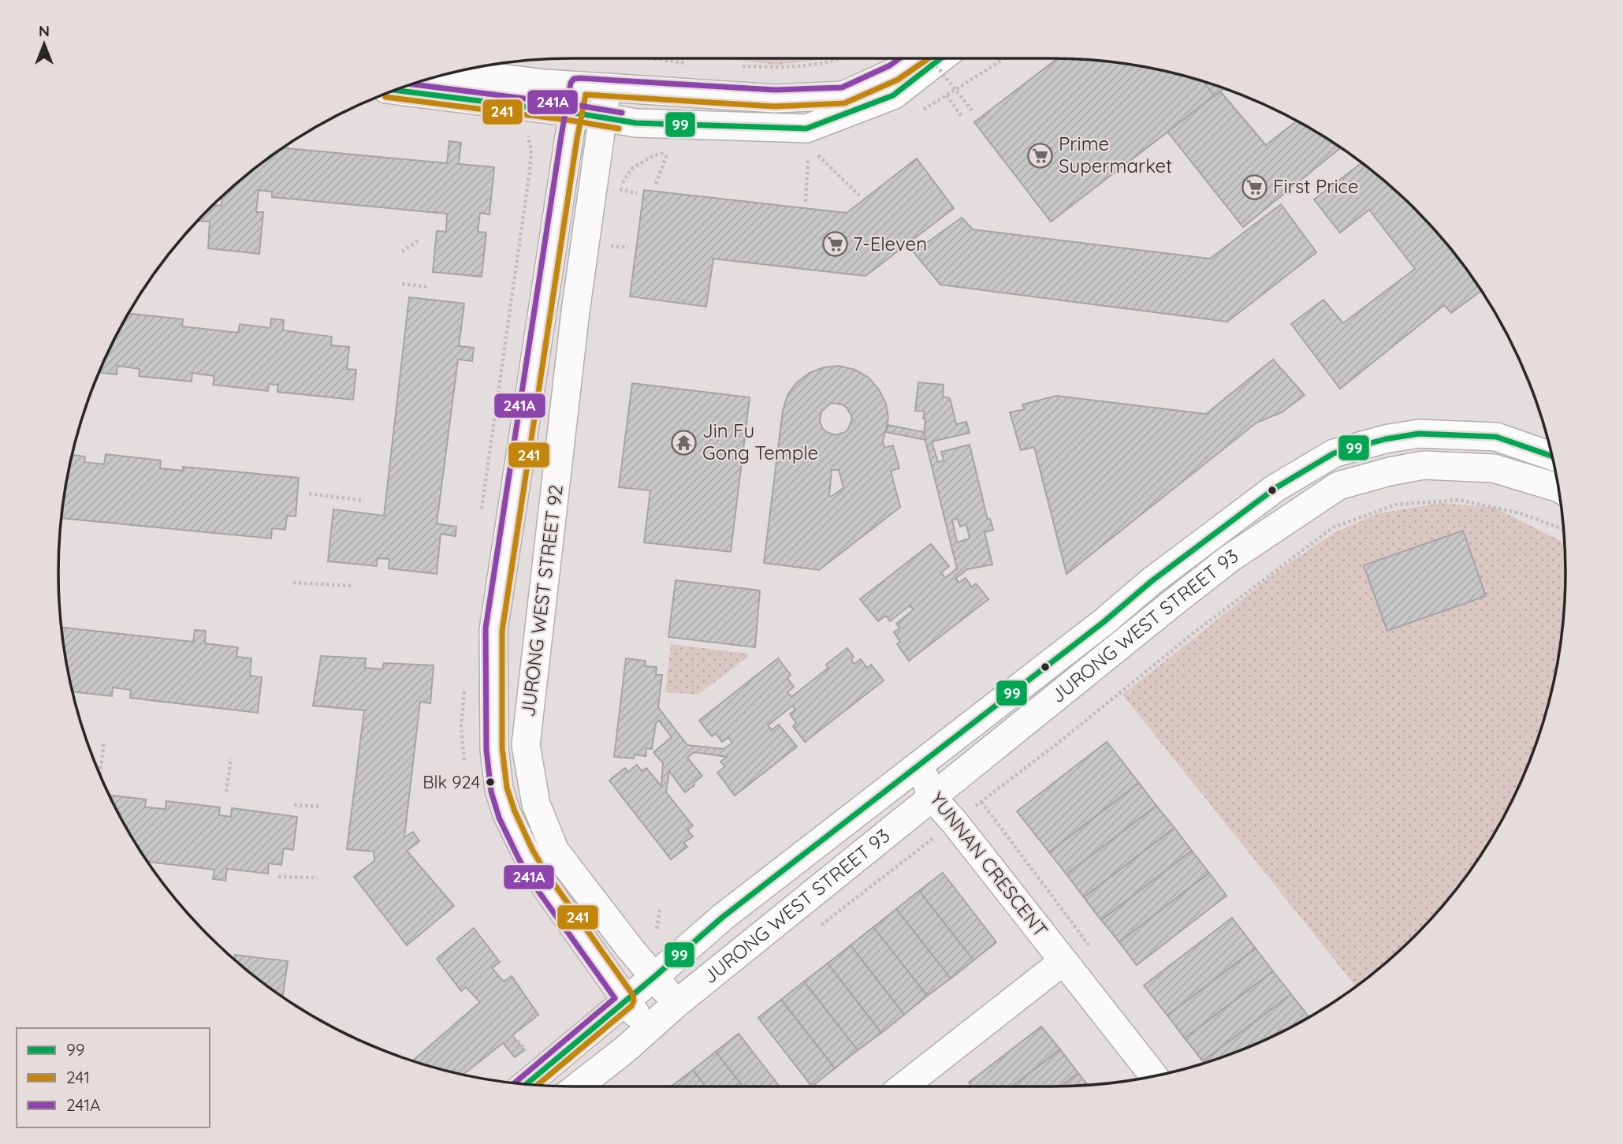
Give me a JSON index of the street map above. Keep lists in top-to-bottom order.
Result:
{
  "streets": {
    "street": ["JURONG WEST STREET 92", "JURONG WEST STREET 93", "YUNNAN CRESCENT"]
  },
  "crossings": [
    ["JURONG WEST STREET 92", "JURONG WEST STREET 93"],
    ["JURONG WEST STREET 93", "YUNNAN CRESCENT"]
  ],
  "places": {
    "supermarket": ["Prime Supermarket", "First Price", "7-Eleven"],
    "temple": ["Jin Fu Gong Temple"],
    "other": ["Blk 924"]
  },
  "lines": ["transit line 99", "transit line 241", "transit line 241A"],
  "legend": ["99", "241", "241A"],
  "north": "top"
}
